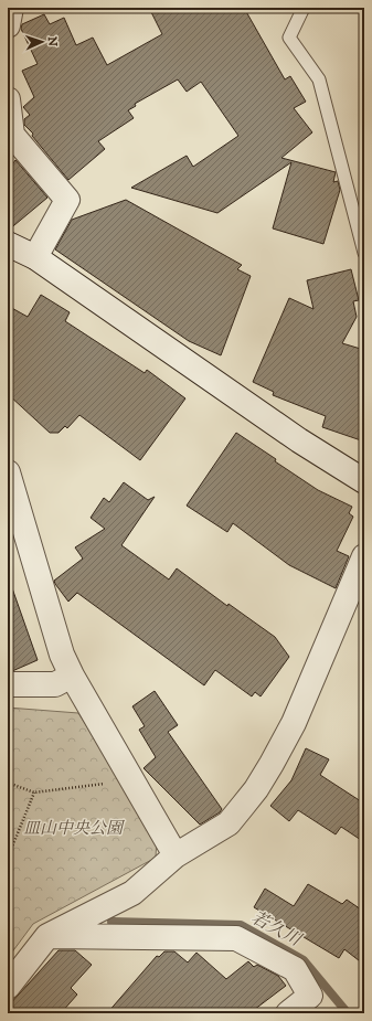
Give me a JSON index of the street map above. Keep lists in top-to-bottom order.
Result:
{
  "water": ["若久川"],
  "parks": ["皿山中央公園"],
  "north": "right"
}
